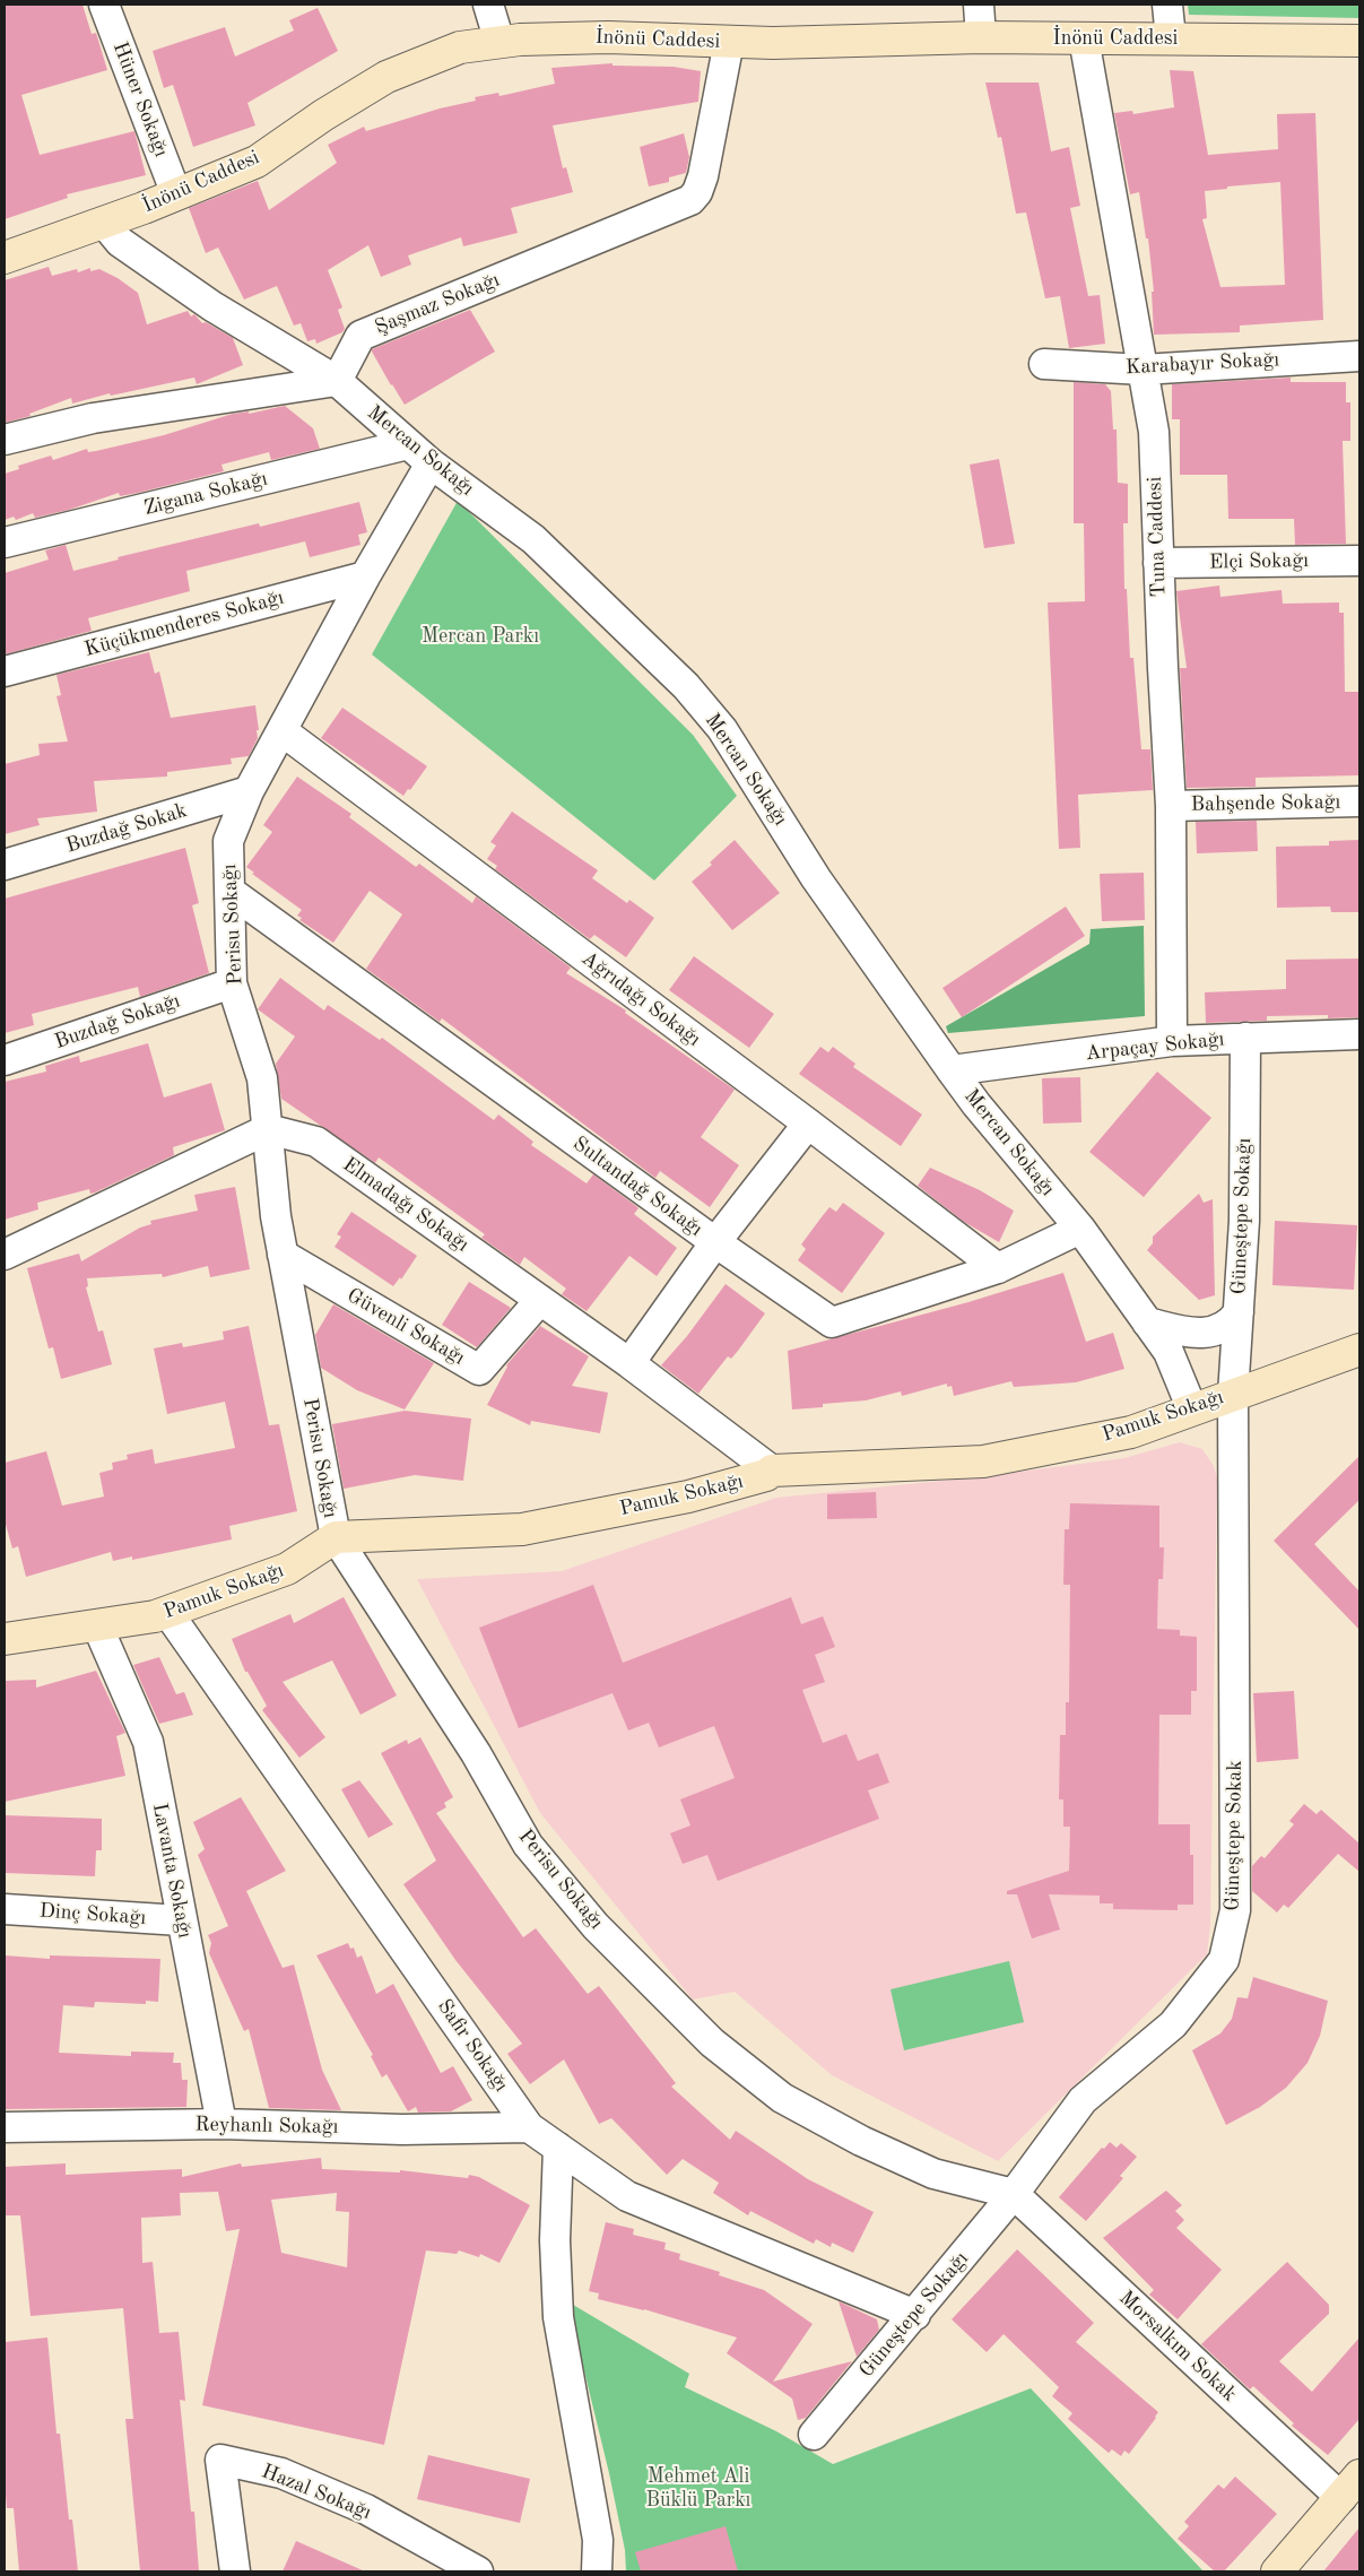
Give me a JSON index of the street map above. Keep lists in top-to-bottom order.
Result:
{
  "streets": {
    "street": [
      "İnönü Caddesi",
      "Hüner Sokağı",
      "Şaşmaz Sokağı",
      "Karabayır Sokağı",
      "Mercan Sokağı",
      "Zigana Sokağı",
      "Tuna Caddesi",
      "Elçi Sokağı",
      "Küçükmenderes Sokağı",
      "Bahşende Sokağı",
      "Buzdağ Sokak",
      "Perisu Sokağı",
      "Ağrıdağı Sokağı",
      "Buzdağ Sokağı",
      "Arpaçay Sokağı",
      "Sultandağ Sokağı",
      "Elmadağı Sokağı",
      "Güneştepe Sokağı",
      "Güvenli Sokağı",
      "Pamuk Sokağı",
      "Güneştepe Sokak",
      "Lavanta Sokağı",
      "Dinç Sokağı",
      "Safir Sokağı",
      "Reyhanlı Sokağı",
      "Morsalkım Sokak",
      "Hazal Sokağı"
    ]
  },
  "crossings": [
    ["İnönü Caddesi", "Hüner Sokağı"],
    ["İnönü Caddesi", "Şaşmaz Sokağı"],
    ["İnönü Caddesi", "Mercan Sokağı"],
    ["İnönü Caddesi", "Tuna Caddesi"],
    ["Şaşmaz Sokağı", "Mercan Sokağı"],
    ["Karabayır Sokağı", "Tuna Caddesi"],
    ["Mercan Sokağı", "Zigana Sokağı"],
    ["Mercan Sokağı", "Perisu Sokağı"],
    ["Mercan Sokağı", "Arpaçay Sokağı"],
    ["Mercan Sokağı", "Sultandağ Sokağı"],
    ["Mercan Sokağı", "Pamuk Sokağı"],
    ["Tuna Caddesi", "Elçi Sokağı"],
    ["Tuna Caddesi", "Bahşende Sokağı"],
    ["Tuna Caddesi", "Arpaçay Sokağı"],
    ["Küçükmenderes Sokağı", "Perisu Sokağı"],
    ["Buzdağ Sokak", "Perisu Sokağı"],
    ["Perisu Sokağı", "Ağrıdağı Sokağı"],
    ["Perisu Sokağı", "Buzdağ Sokağı"],
    ["Perisu Sokağı", "Sultandağ Sokağı"],
    ["Perisu Sokağı", "Elmadağı Sokağı"],
    ["Perisu Sokağı", "Güneştepe Sokağı"],
    ["Perisu Sokağı", "Güvenli Sokağı"],
    ["Perisu Sokağı", "Pamuk Sokağı"],
    ["Perisu Sokağı", "Güneştepe Sokak"],
    ["Perisu Sokağı", "Morsalkım Sokak"],
    ["Ağrıdağı Sokağı", "Sultandağ Sokağı"],
    ["Arpaçay Sokağı", "Güneştepe Sokağı"],
    ["Elmadağı Sokağı", "Güvenli Sokağı"],
    ["Elmadağı Sokağı", "Pamuk Sokağı"],
    ["Güneştepe Sokağı", "Pamuk Sokağı"],
    ["Güneştepe Sokağı", "Güneştepe Sokak"],
    ["Güneştepe Sokağı", "Safir Sokağı"],
    ["Güneştepe Sokağı", "Morsalkım Sokak"],
    ["Pamuk Sokağı", "Güneştepe Sokak"],
    ["Pamuk Sokağı", "Lavanta Sokağı"],
    ["Pamuk Sokağı", "Safir Sokağı"],
    ["Güneştepe Sokak", "Morsalkım Sokak"],
    ["Lavanta Sokağı", "Dinç Sokağı"],
    ["Lavanta Sokağı", "Reyhanlı Sokağı"],
    ["Safir Sokağı", "Reyhanlı Sokağı"]
  ],
  "parks": ["Mercan Parkı", "Mehmet Ali Büklü Parkı"]
}
